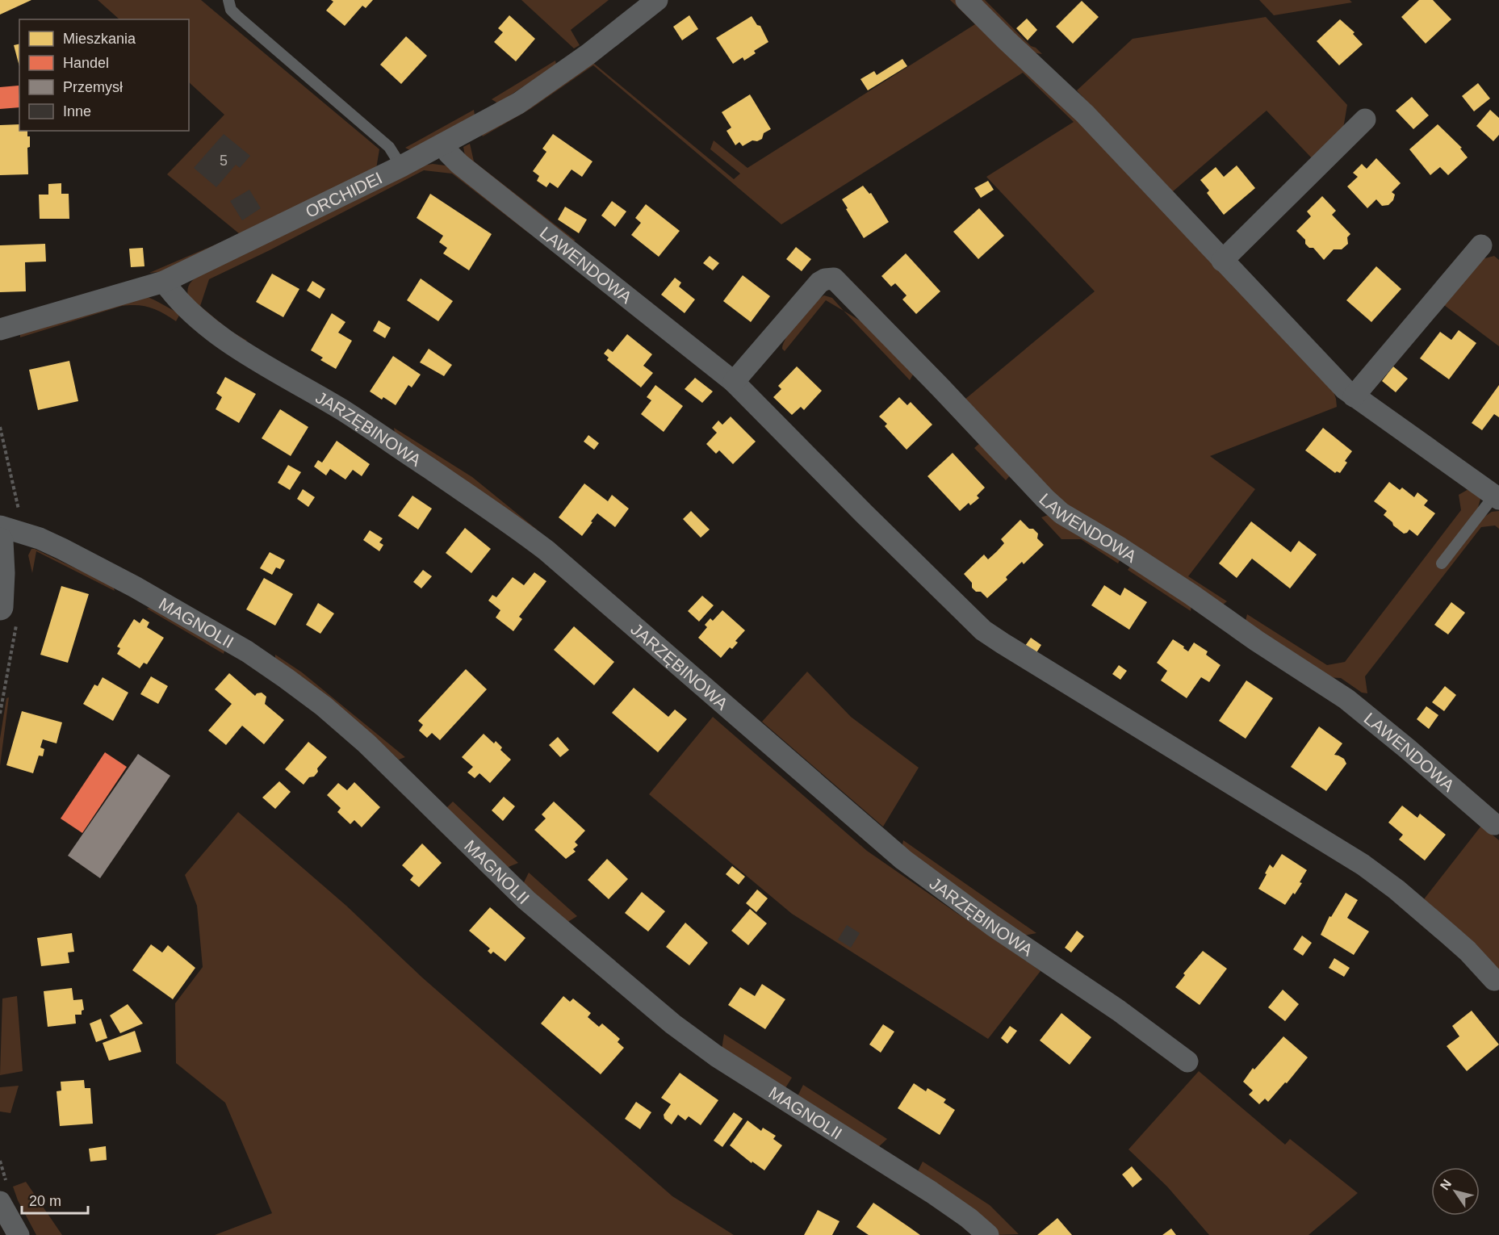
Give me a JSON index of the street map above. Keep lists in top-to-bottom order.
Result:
{
  "streets": {
    "street": [
      "ORCHIDEI",
      "LAWENDOWA",
      "JARZĘBINOWA",
      "MAGNOLII"
    ]
  },
  "crossings": [
    ["ORCHIDEI", "LAWENDOWA"],
    ["ORCHIDEI", "JARZĘBINOWA"]
  ],
  "house_numbers": ["5"],
  "legend": [
    "Mieszkania",
    "Handel",
    "Przemysł",
    "Inne"
  ],
  "scale_bar": "20 m",
  "north": "top left"
}
